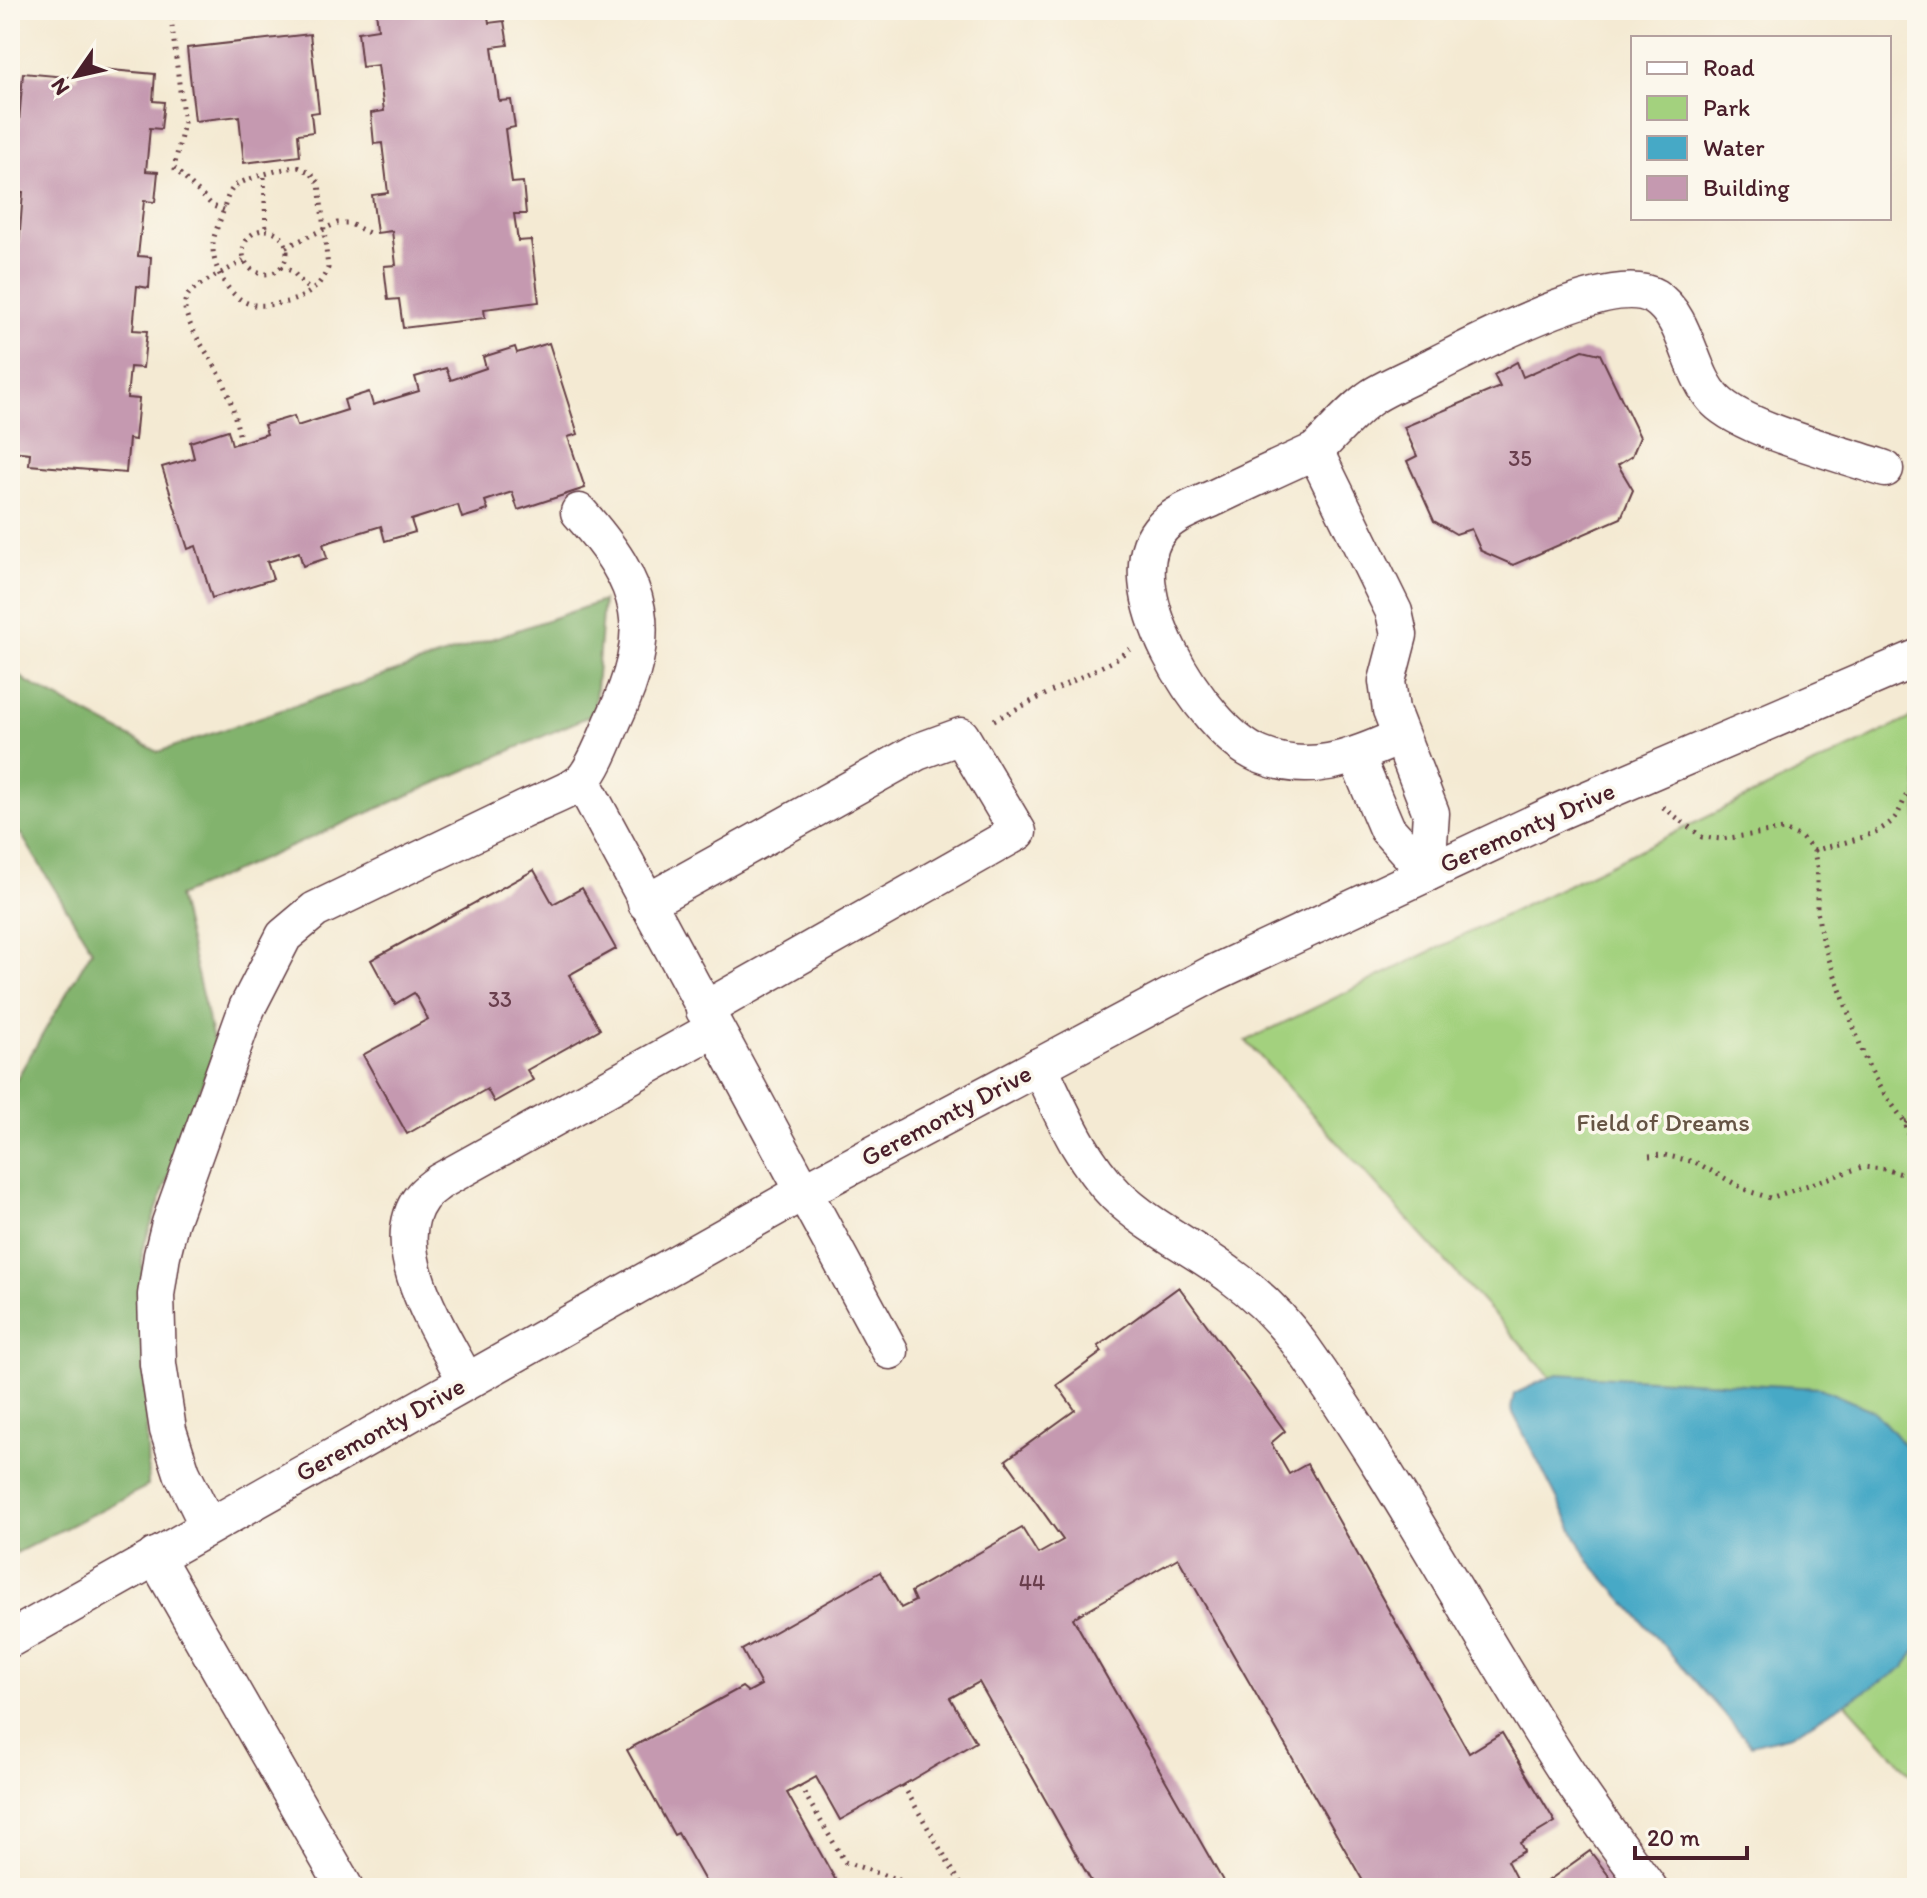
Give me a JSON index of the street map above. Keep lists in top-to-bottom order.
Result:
{
  "streets": {
    "street": ["Geremonty Drive"]
  },
  "parks": ["Field of Dreams"],
  "house_numbers": ["35", "33", "44"],
  "legend": [
    "Road",
    "Park",
    "Water",
    "Building"
  ],
  "scale_bar": "20 m",
  "north": "bottom left"
}
